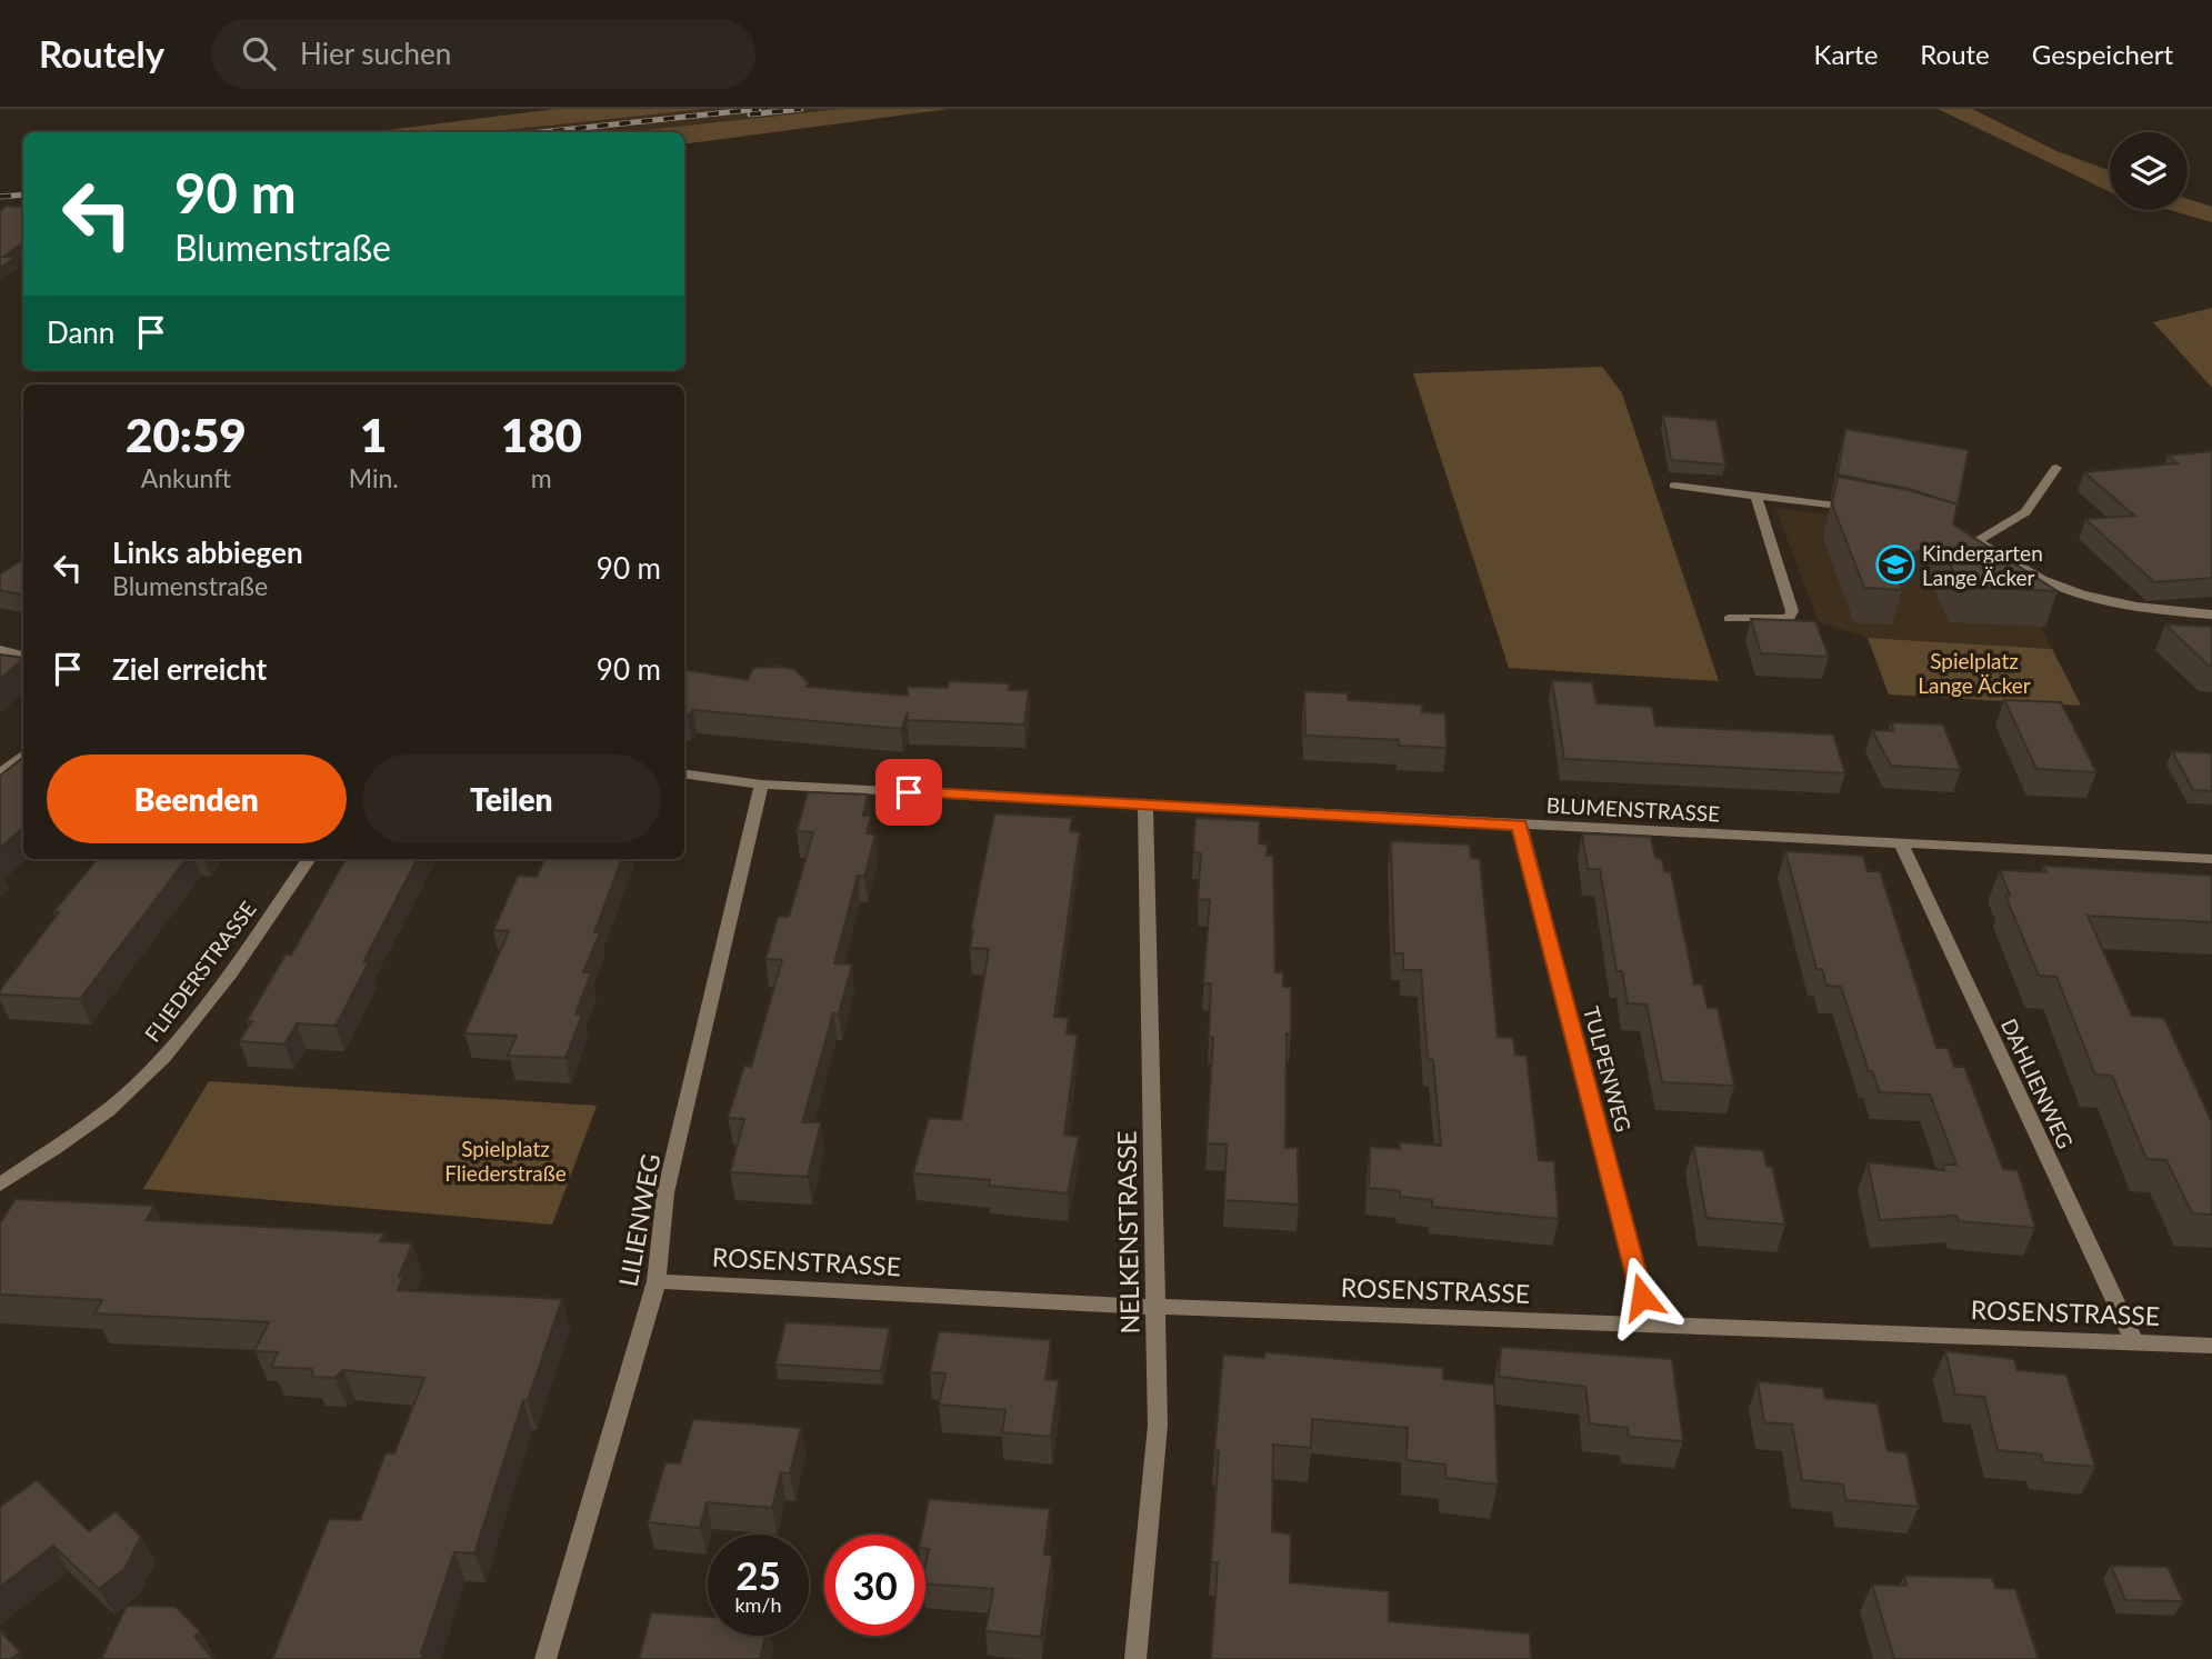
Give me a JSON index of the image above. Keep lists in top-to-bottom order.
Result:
{
  "streets": {
    "street": [
      "BLUMENSTRASSE",
      "FLIEDERSTRASSE",
      "TULPENWEG",
      "DAHLIENWEG",
      "LILIENWEG",
      "NELKENSTRASSE",
      "ROSENSTRASSE"
    ]
  },
  "crossings": [
    ["BLUMENSTRASSE", "TULPENWEG"],
    ["BLUMENSTRASSE", "DAHLIENWEG"],
    ["BLUMENSTRASSE", "LILIENWEG"],
    ["BLUMENSTRASSE", "NELKENSTRASSE"],
    ["TULPENWEG", "ROSENSTRASSE"],
    ["DAHLIENWEG", "ROSENSTRASSE"],
    ["LILIENWEG", "ROSENSTRASSE"],
    ["NELKENSTRASSE", "ROSENSTRASSE"]
  ],
  "parks": ["Spielplatz Lange Äcker", "Spielplatz Fliederstraße"],
  "places": {
    "school or university": ["Kindergarten Lange Äcker"]
  },
  "page": {
    "header": "Routely",
    "search": "Hier suchen",
    "nav": ["Karte", "Route", "Gespeichert"],
    "turn": ["90 m", "Blumenstraße"],
    "then": "Dann",
    "eta": [
      "20:59",
      "Ankunft",
      "1",
      "Min.",
      "180",
      "m"
    ],
    "list": [
      {
        "name": "Links abbiegen",
        "note": "Blumenstraße",
        "value": "90 m"
      },
      {
        "name": "Ziel erreicht",
        "value": "90 m"
      }
    ],
    "buttons": ["Beenden", "Teilen"],
    "speed": "25 km/h",
    "limit": "30"
  }
}
